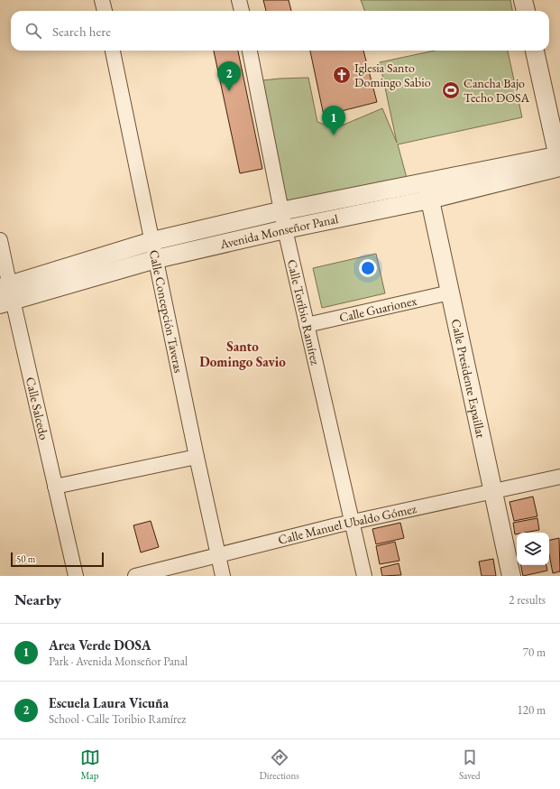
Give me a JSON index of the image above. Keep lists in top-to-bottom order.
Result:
{
  "streets": {
    "street": [
      "Avenida Monseñor Panal",
      "Calle Guarionex",
      "Calle Concepción Taveras",
      "Calle Toribio Ramírez",
      "Calle Presidente Espaillat",
      "Calle Salcedo",
      "Calle Manuel Ubaldo Gómez"
    ]
  },
  "crossings": [
    ["Avenida Monseñor Panal", "Calle Concepción Taveras"],
    ["Avenida Monseñor Panal", "Calle Toribio Ramírez"],
    ["Avenida Monseñor Panal", "Calle Presidente Espaillat"],
    ["Avenida Monseñor Panal", "Calle Salcedo"],
    ["Calle Guarionex", "Calle Toribio Ramírez"],
    ["Calle Guarionex", "Calle Presidente Espaillat"],
    ["Calle Concepción Taveras", "Calle Manuel Ubaldo Gómez"],
    ["Calle Toribio Ramírez", "Calle Manuel Ubaldo Gómez"],
    ["Calle Presidente Espaillat", "Calle Manuel Ubaldo Gómez"]
  ],
  "districts": ["Santo Domingo Savio"],
  "places": {
    "church": ["Iglesia Santo Domingo Sabio"],
    "sports": ["Cancha Bajo Techo DOSA"]
  },
  "scale_bar": "50 m",
  "page": {
    "search": "Search here",
    "pins": ["2", "1"],
    "scale": "50 m",
    "heading": ["Nearby", "2 results"],
    "list": [
      {
        "mark": "1",
        "name": "Area Verde DOSA",
        "note": "Park · Avenida Monseñor Panal",
        "value": "70 m"
      },
      {
        "mark": "2",
        "name": "Escuela Laura Vicuña",
        "note": "School · Calle Toribio Ramírez",
        "value": "120 m"
      }
    ],
    "nav": ["Map", "Directions", "Saved"]
  }
}
